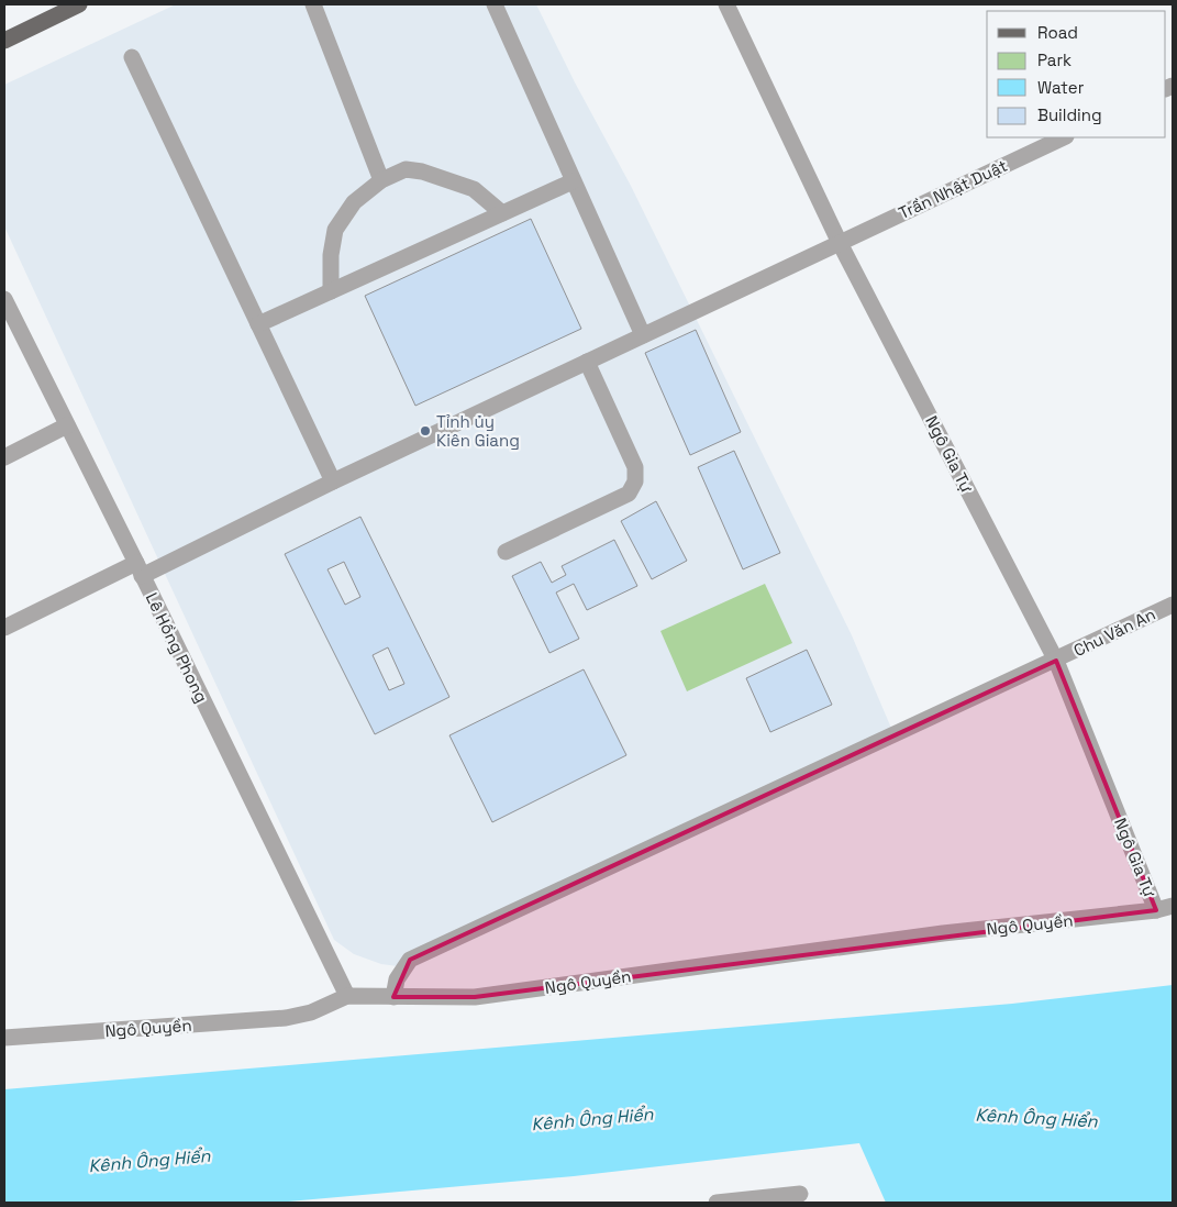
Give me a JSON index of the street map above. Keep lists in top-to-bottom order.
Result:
{
  "streets": {
    "street": [
      "Trần Nhật Duật",
      "Ngô Gia Tự",
      "Chu Văn An",
      "Lê Hồng Phong",
      "Ngô Quyền"
    ]
  },
  "crossings": [
    ["Trần Nhật Duật", "Ngô Gia Tự"],
    ["Trần Nhật Duật", "Lê Hồng Phong"],
    ["Ngô Gia Tự", "Chu Văn An"],
    ["Ngô Gia Tự", "Ngô Quyền"],
    ["Chu Văn An", "Ngô Quyền"],
    ["Lê Hồng Phong", "Ngô Quyền"]
  ],
  "water": ["Kênh Ông Hiển"],
  "places": ["Tỉnh ủy Kiên Giang"],
  "legend": [
    "Road",
    "Park",
    "Water",
    "Building"
  ]
}
